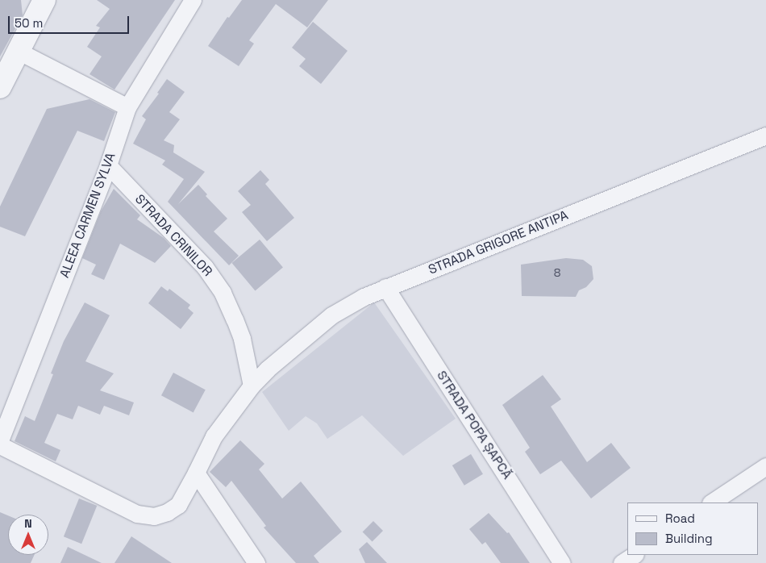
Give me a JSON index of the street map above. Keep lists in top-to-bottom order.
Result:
{
  "streets": {
    "street": [
      "ALEEA CARMEN SYLVA",
      "STRADA CRINILOR",
      "STRADA GRIGORE ANTIPA",
      "STRADA POPA ȘAPCĂ"
    ]
  },
  "crossings": [
    ["ALEEA CARMEN SYLVA", "STRADA CRINILOR"],
    ["STRADA CRINILOR", "STRADA GRIGORE ANTIPA"],
    ["STRADA GRIGORE ANTIPA", "STRADA POPA ȘAPCĂ"]
  ],
  "house_numbers": ["8"],
  "legend": ["Road", "Building"],
  "scale_bar": "50 m",
  "north": "top"
}
